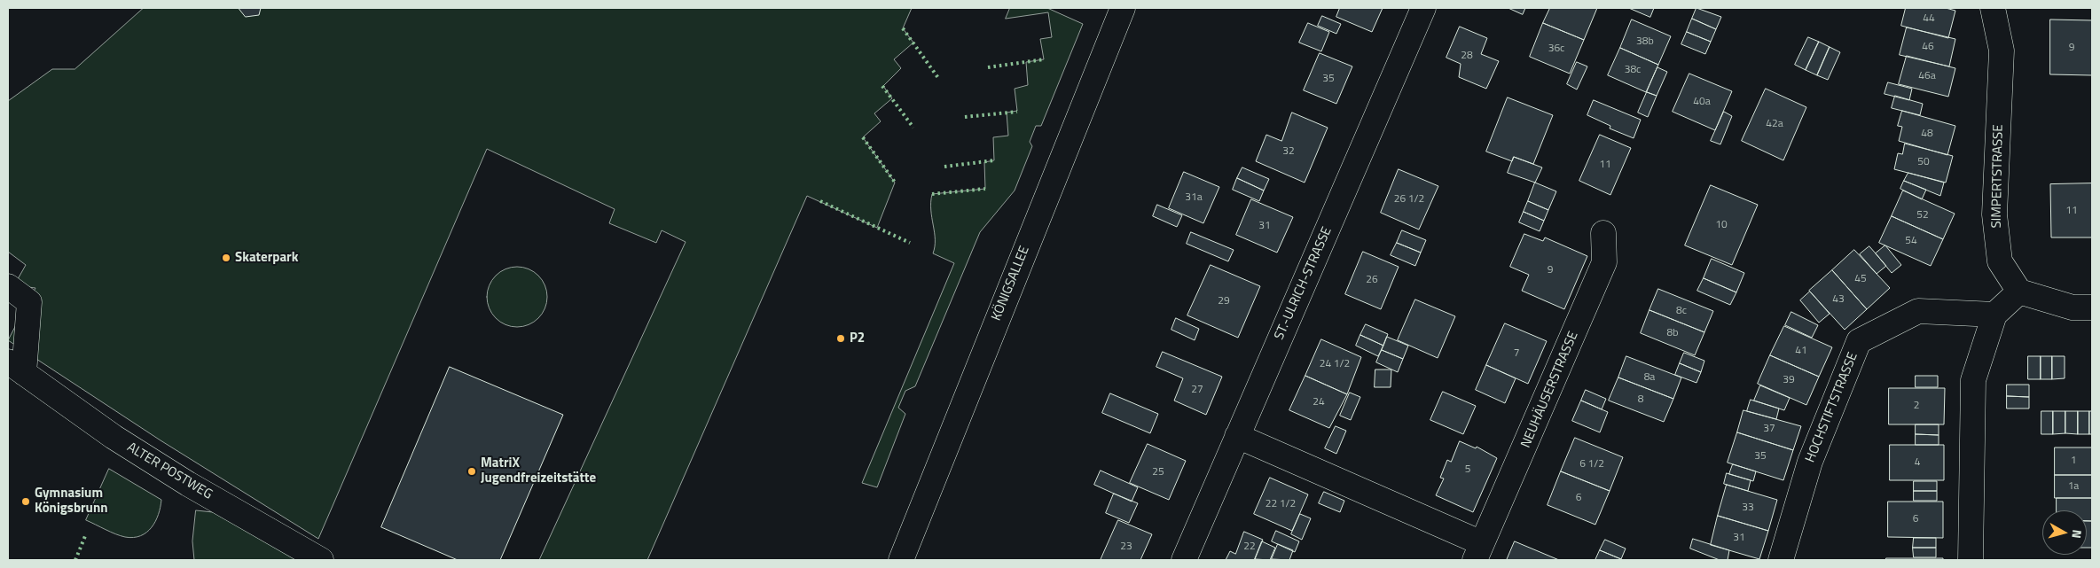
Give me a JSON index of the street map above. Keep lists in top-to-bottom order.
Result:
{
  "streets": {
    "street": [
      "SIMPERTSTRASSE",
      "KÖNIGSALLEE",
      "ST.-ULRICH-STRASSE",
      "NEUHÄUSERSTRASSE",
      "HOCHSTIFTSTRASSE",
      "ALTER POSTWEG"
    ]
  },
  "crossings": [
    ["ST.-ULRICH-STRASSE", "NEUHÄUSERSTRASSE"]
  ],
  "places": [
    "Skaterpark",
    "P2",
    "MatriX Jugendfreizeitstätte",
    "Gymnasium Königsbrunn"
  ],
  "house_numbers": [
    "44",
    "38b",
    "46",
    "9",
    "36c",
    "28",
    "38c",
    "46a",
    "35",
    "40a",
    "42a",
    "48",
    "32",
    "50",
    "11",
    "31a",
    "26 1/2",
    "11",
    "52",
    "10",
    "31",
    "54",
    "9",
    "45",
    "26",
    "43",
    "29",
    "8c",
    "8b",
    "41",
    "7",
    "24 1/2",
    "8a",
    "39",
    "27",
    "8",
    "24",
    "2",
    "37",
    "35",
    "1",
    "4",
    "6 1/2",
    "5",
    "25",
    "1a",
    "6",
    "22 1/2",
    "33",
    "6",
    "31",
    "23",
    "22"
  ],
  "north": "right"
}
